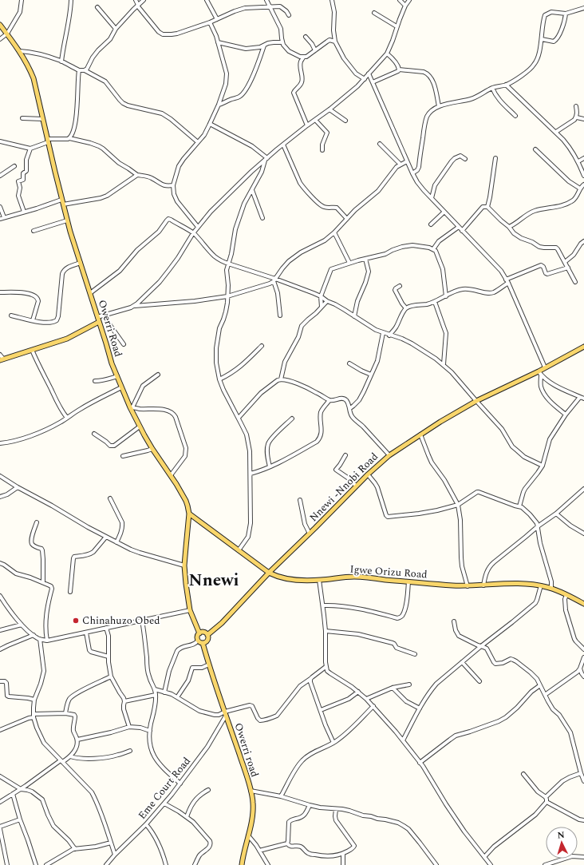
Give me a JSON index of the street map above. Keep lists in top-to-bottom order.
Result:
{
  "streets": {
    "main road": [
      "Owerri Road",
      "Nnewi -Nnobi Road",
      "Igwe Orizu Road",
      "Owerri road"
    ],
    "street": ["Eme Court Road"]
  },
  "crossings": [
    ["Owerri Road", "Nnewi -Nnobi Road"],
    ["Owerri Road", "Igwe Orizu Road"],
    ["Owerri Road", "Owerri road"],
    ["Nnewi -Nnobi Road", "Igwe Orizu Road"],
    ["Nnewi -Nnobi Road", "Owerri road"],
    ["Owerri road", "Eme Court Road"]
  ],
  "districts": ["Nnewi"],
  "places": ["Chinahuzo Obed"],
  "north": "top"
}
